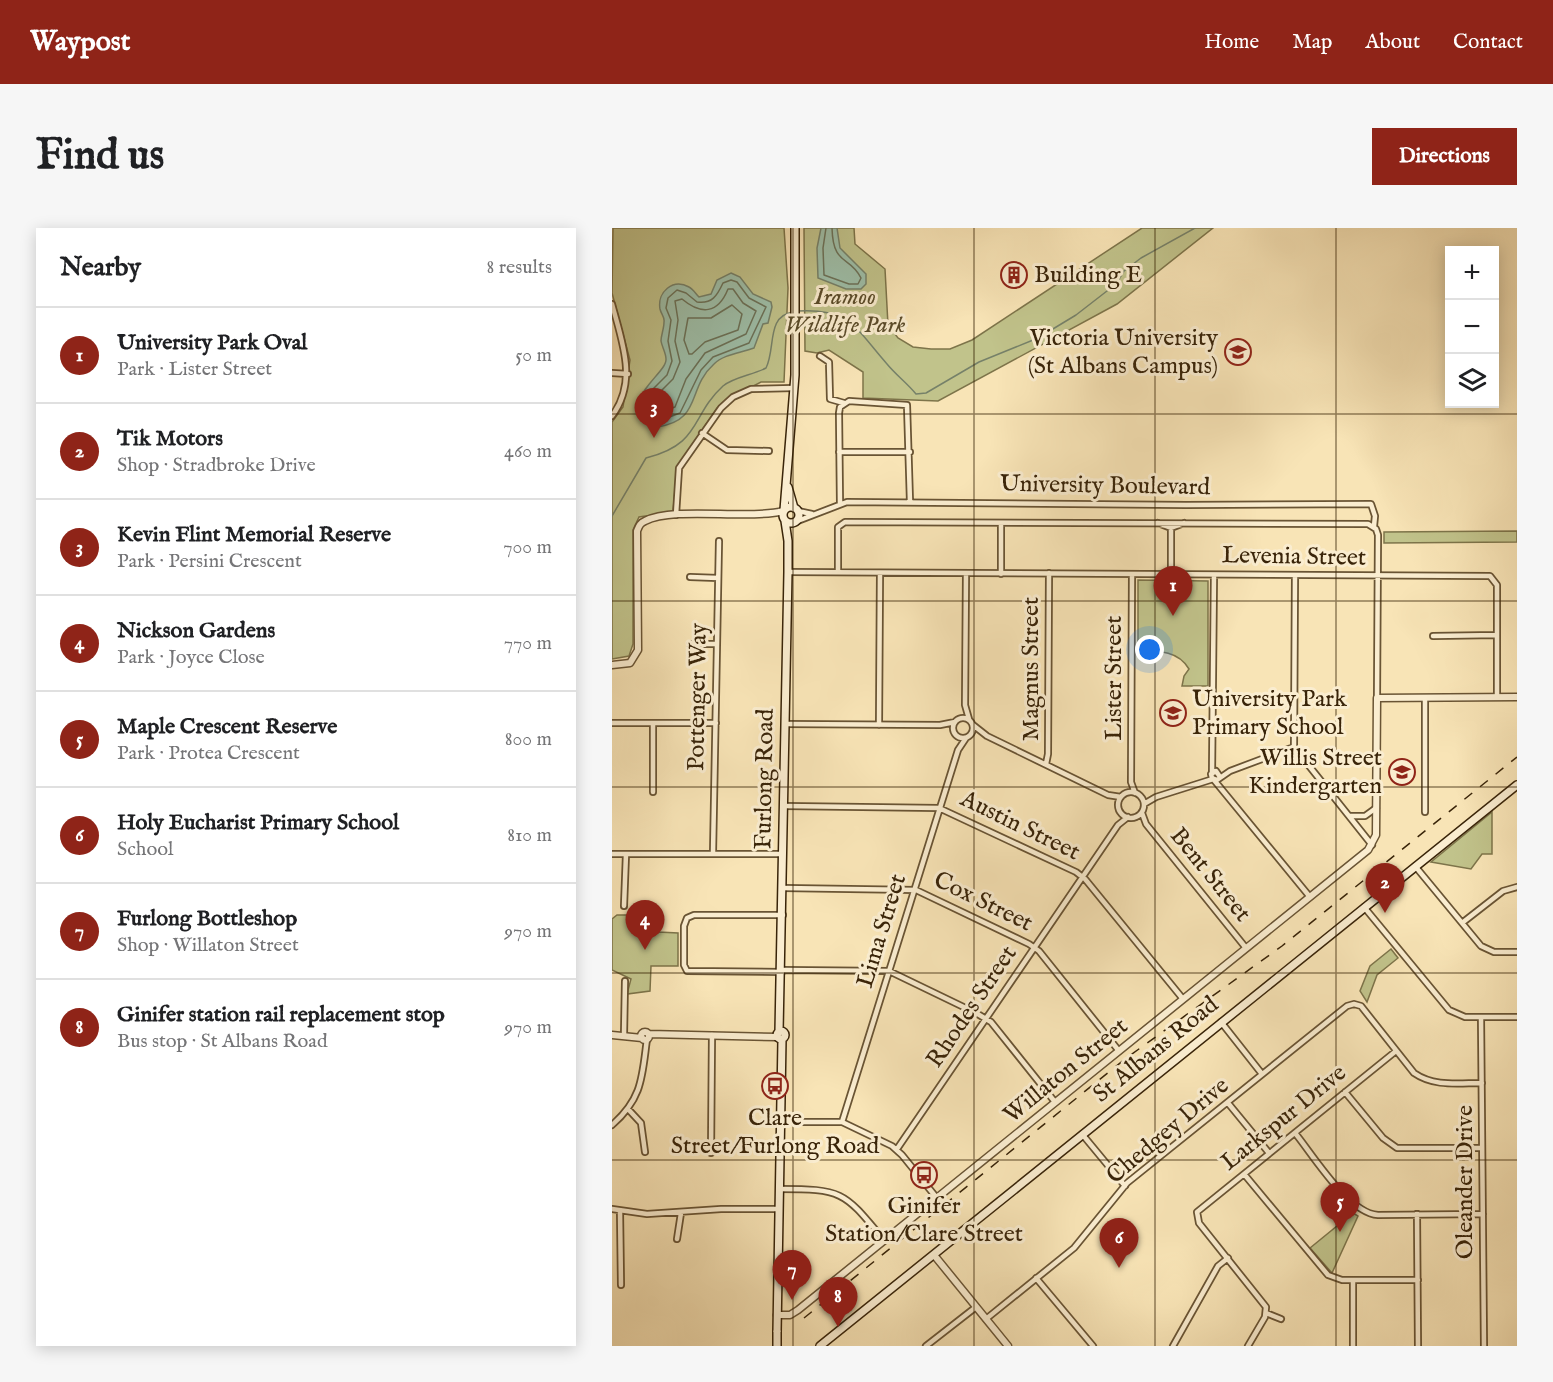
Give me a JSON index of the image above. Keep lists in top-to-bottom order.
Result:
{
  "streets": {
    "main road": ["Furlong Road", "St Albans Road"],
    "street": [
      "University Boulevard",
      "Levenia Street",
      "Magnus Street",
      "Lister Street",
      "Pottenger Way",
      "Austin Street",
      "Bent Street",
      "Cox Street",
      "Lima Street",
      "Rhodes Street",
      "Willaton Street",
      "Larkspur Drive",
      "Chedgey Drive",
      "Oleander Drive"
    ]
  },
  "crossings": [
    ["University Boulevard", "Furlong Road"],
    ["Levenia Street", "Magnus Street"],
    ["Levenia Street", "Lister Street"],
    ["Levenia Street", "Furlong Road"],
    ["Lister Street", "Bent Street"],
    ["Lister Street", "Rhodes Street"],
    ["Furlong Road", "Austin Street"],
    ["Furlong Road", "Cox Street"],
    ["Furlong Road", "Willaton Street"],
    ["Austin Street", "Lima Street"],
    ["Austin Street", "Rhodes Street"],
    ["Austin Street", "Willaton Street"],
    ["Bent Street", "Rhodes Street"],
    ["Bent Street", "Willaton Street"],
    ["Cox Street", "Lima Street"],
    ["Cox Street", "Rhodes Street"],
    ["Cox Street", "Willaton Street"],
    ["Larkspur Drive", "Chedgey Drive"]
  ],
  "parks": ["Iramoo Wildlife Park"],
  "places": {
    "building": ["Building E"],
    "school or university": ["Victoria University (St Albans Campus)", "University Park Primary School", "Willis Street Kindergarten"],
    "bus stop": ["Clare Street/Furlong Road", "Ginifer Station/Clare Street"]
  },
  "page": {
    "header": "Waypost",
    "nav": [
      "Home",
      "Map",
      "About",
      "Contact"
    ],
    "buttons": "Directions",
    "title": "Find us",
    "heading": ["Nearby", "8 results"],
    "map_buttons": ["+", "−"],
    "list": [
      {
        "mark": "1",
        "name": "University Park Oval",
        "note": "Park · Lister Street",
        "value": "50 m"
      },
      {
        "mark": "2",
        "name": "Tik Motors",
        "note": "Shop · Stradbroke Drive",
        "value": "460 m"
      },
      {
        "mark": "3",
        "name": "Kevin Flint Memorial Reserve",
        "note": "Park · Persini Crescent",
        "value": "700 m"
      },
      {
        "mark": "4",
        "name": "Nickson Gardens",
        "note": "Park · Joyce Close",
        "value": "770 m"
      },
      {
        "mark": "5",
        "name": "Maple Crescent Reserve",
        "note": "Park · Protea Crescent",
        "value": "800 m"
      },
      {
        "mark": "6",
        "name": "Holy Eucharist Primary School",
        "note": "School",
        "value": "810 m"
      },
      {
        "mark": "7",
        "name": "Furlong Bottleshop",
        "note": "Shop · Willaton Street",
        "value": "970 m"
      },
      {
        "mark": "8",
        "name": "Ginifer station rail replacement stop",
        "note": "Bus stop · St Albans Road",
        "value": "970 m"
      }
    ],
    "pins": [
      "3",
      "1",
      "2",
      "4",
      "5",
      "6",
      "7",
      "8"
    ]
  }
}
